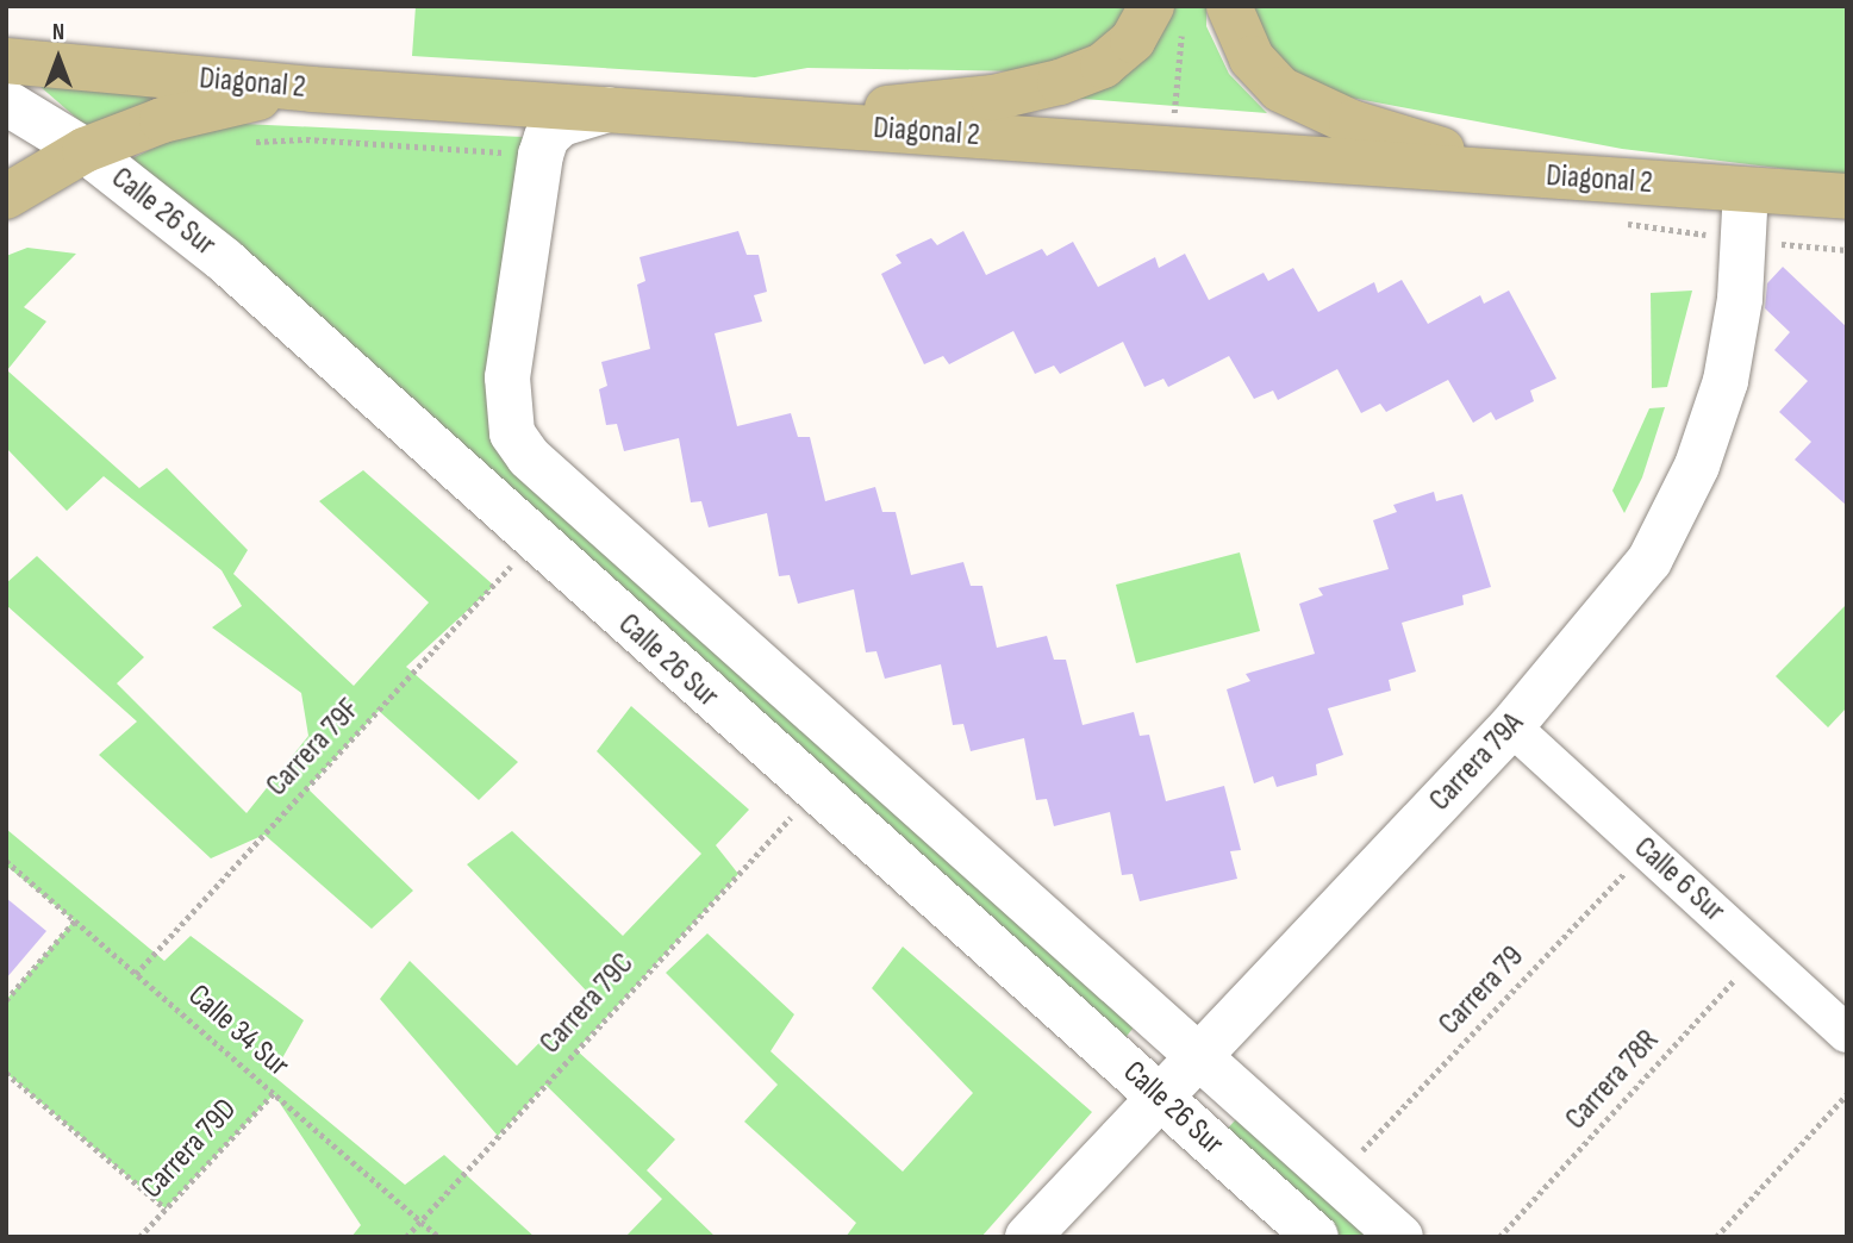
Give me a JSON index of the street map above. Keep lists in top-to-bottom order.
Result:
{
  "streets": {
    "main road": ["Diagonal 2", "Calle 26 Sur", "Carrera 79A"],
    "street": ["Calle 6 Sur"],
    "path": [
      "Carrera 79F",
      "Carrera 79",
      "Carrera 79C",
      "Calle 34 Sur",
      "Carrera 78R",
      "Carrera 79D"
    ]
  },
  "crossings": [
    ["Diagonal 2", "Calle 26 Sur"],
    ["Diagonal 2", "Carrera 79A"],
    ["Calle 26 Sur", "Carrera 79A"],
    ["Carrera 79F", "Calle 34 Sur"],
    ["Carrera 79A", "Calle 6 Sur"],
    ["Calle 6 Sur", "Carrera 79"],
    ["Calle 6 Sur", "Carrera 78R"],
    ["Carrera 79C", "Calle 34 Sur"],
    ["Calle 34 Sur", "Carrera 79D"]
  ],
  "north": "top"
}
